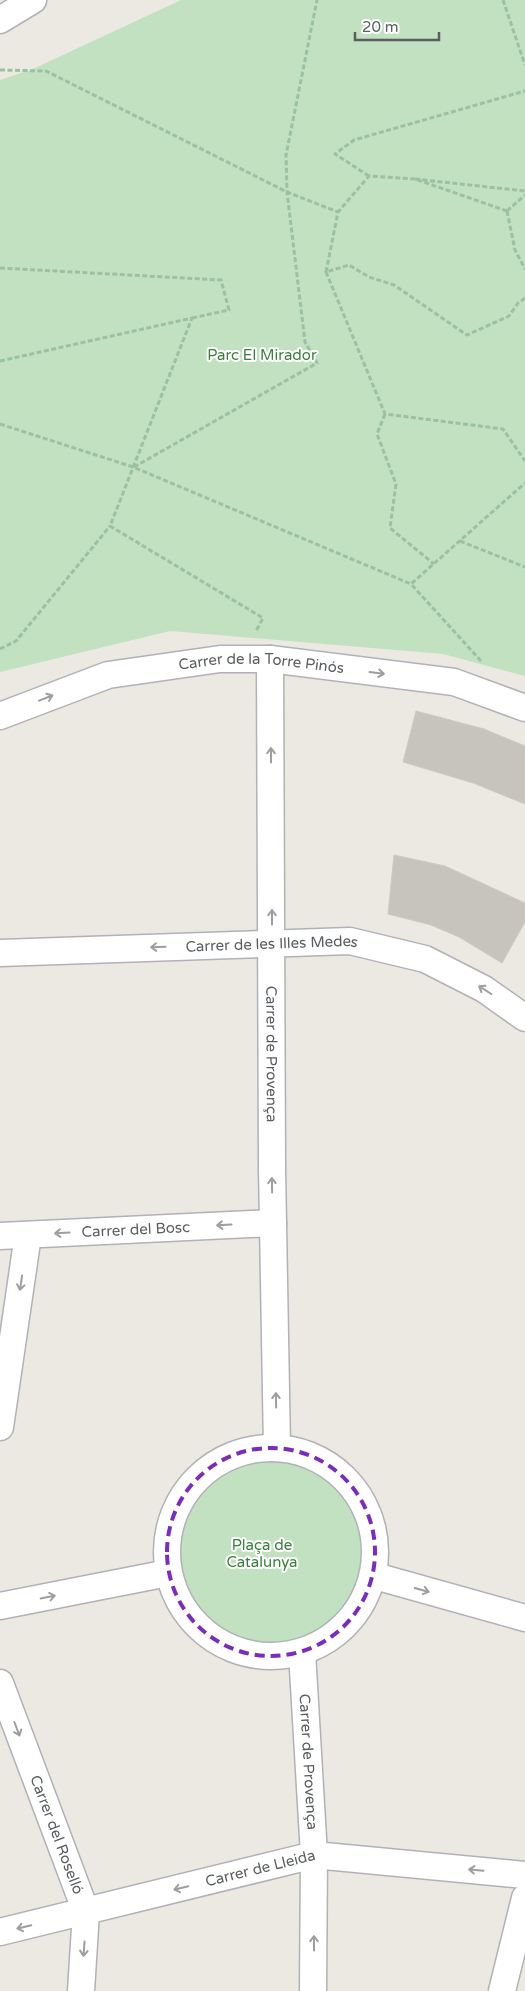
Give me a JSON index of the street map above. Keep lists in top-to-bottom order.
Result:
{
  "streets": {
    "street": [
      "Carrer de la Torre Pinós",
      "Carrer de les Illes Medes",
      "Carrer de Provença",
      "Carrer del Bosc",
      "Carrer del Roselló",
      "Carrer de Lleida"
    ]
  },
  "crossings": [
    ["Carrer de la Torre Pinós", "Carrer de Provença"],
    ["Carrer de les Illes Medes", "Carrer de Provença"],
    ["Carrer de Provença", "Carrer del Bosc"],
    ["Carrer de Provença", "Carrer de Lleida"],
    ["Carrer del Roselló", "Carrer de Lleida"]
  ],
  "one_way": [
    "Carrer de la Torre Pinós",
    "Carrer de les Illes Medes",
    "Carrer de Provença",
    "Carrer del Bosc",
    "Carrer del Roselló",
    "Carrer de Lleida"
  ],
  "parks": ["Parc El Mirador", "Plaça de Catalunya"],
  "scale_bar": "20 m"
}
